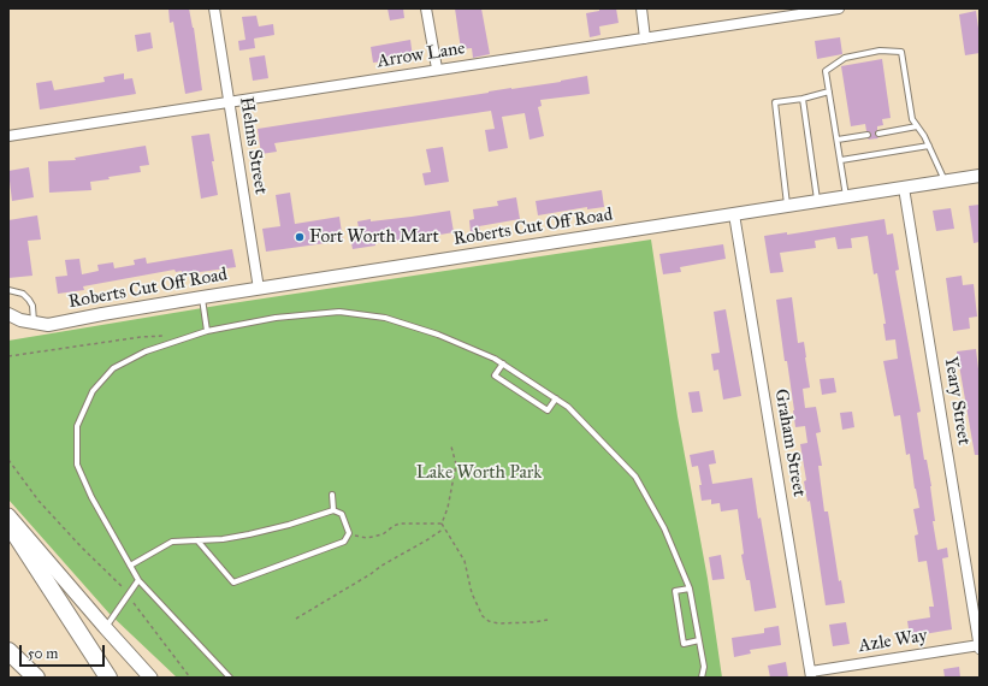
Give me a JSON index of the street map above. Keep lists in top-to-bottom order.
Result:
{
  "streets": {
    "street": [
      "Arrow Lane",
      "Helms Street",
      "Roberts Cut Off Road",
      "Yeary Street",
      "Graham Street",
      "Azle Way"
    ]
  },
  "crossings": [
    ["Arrow Lane", "Helms Street"],
    ["Helms Street", "Roberts Cut Off Road"],
    ["Roberts Cut Off Road", "Yeary Street"],
    ["Roberts Cut Off Road", "Graham Street"],
    ["Yeary Street", "Azle Way"],
    ["Graham Street", "Azle Way"]
  ],
  "parks": ["Lake Worth Park"],
  "places": ["Fort Worth Mart"],
  "scale_bar": "50 m"
}
